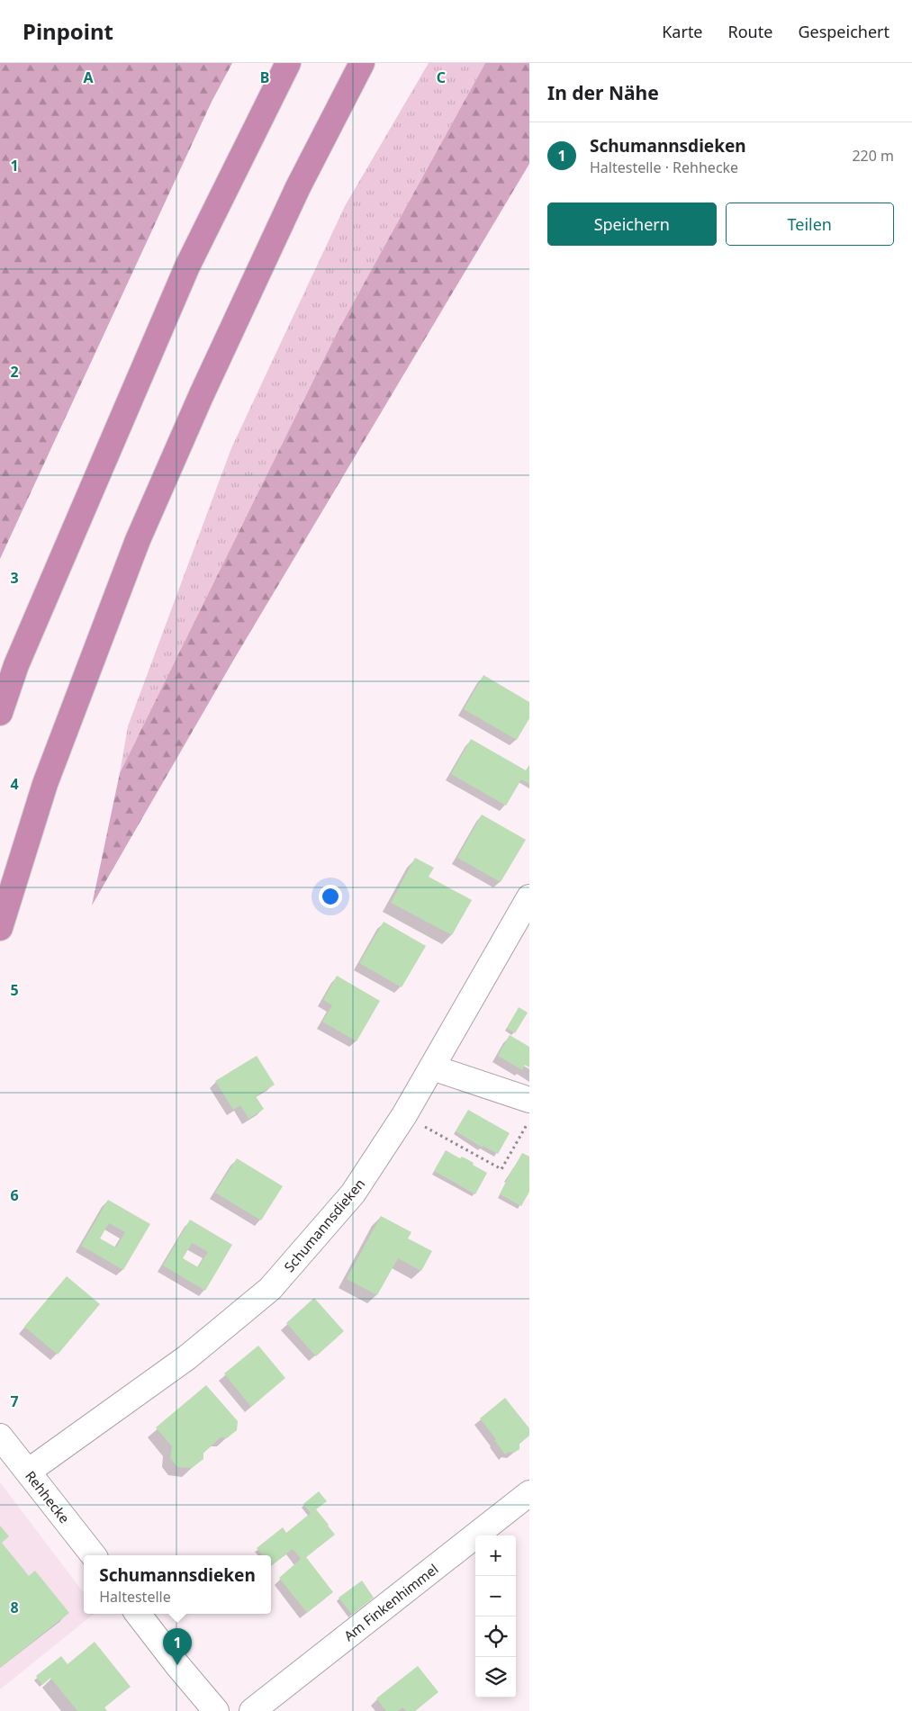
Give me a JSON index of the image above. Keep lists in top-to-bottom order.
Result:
{
  "streets": {
    "street": ["Schumannsdieken", "Rehhecke", "Am Finkenhimmel"]
  },
  "crossings": [
    ["Schumannsdieken", "Rehhecke"]
  ],
  "page": {
    "header": "Pinpoint",
    "nav": ["Karte", "Route", "Gespeichert"],
    "heading": "In der Nähe",
    "list": [
      {
        "mark": "1",
        "name": "Schumannsdieken",
        "note": "Haltestelle · Rehhecke",
        "value": "220 m"
      }
    ],
    "buttons": ["Speichern", "Teilen"],
    "map_buttons": ["+", "−"],
    "popup": ["Schumannsdieken", "Haltestelle"],
    "pins": "1"
  },
  "grid": {
    "columns": ["A", "B", "C"],
    "rows": [
      "1",
      "2",
      "3",
      "4",
      "5",
      "6",
      "7",
      "8"
    ]
  }
}
